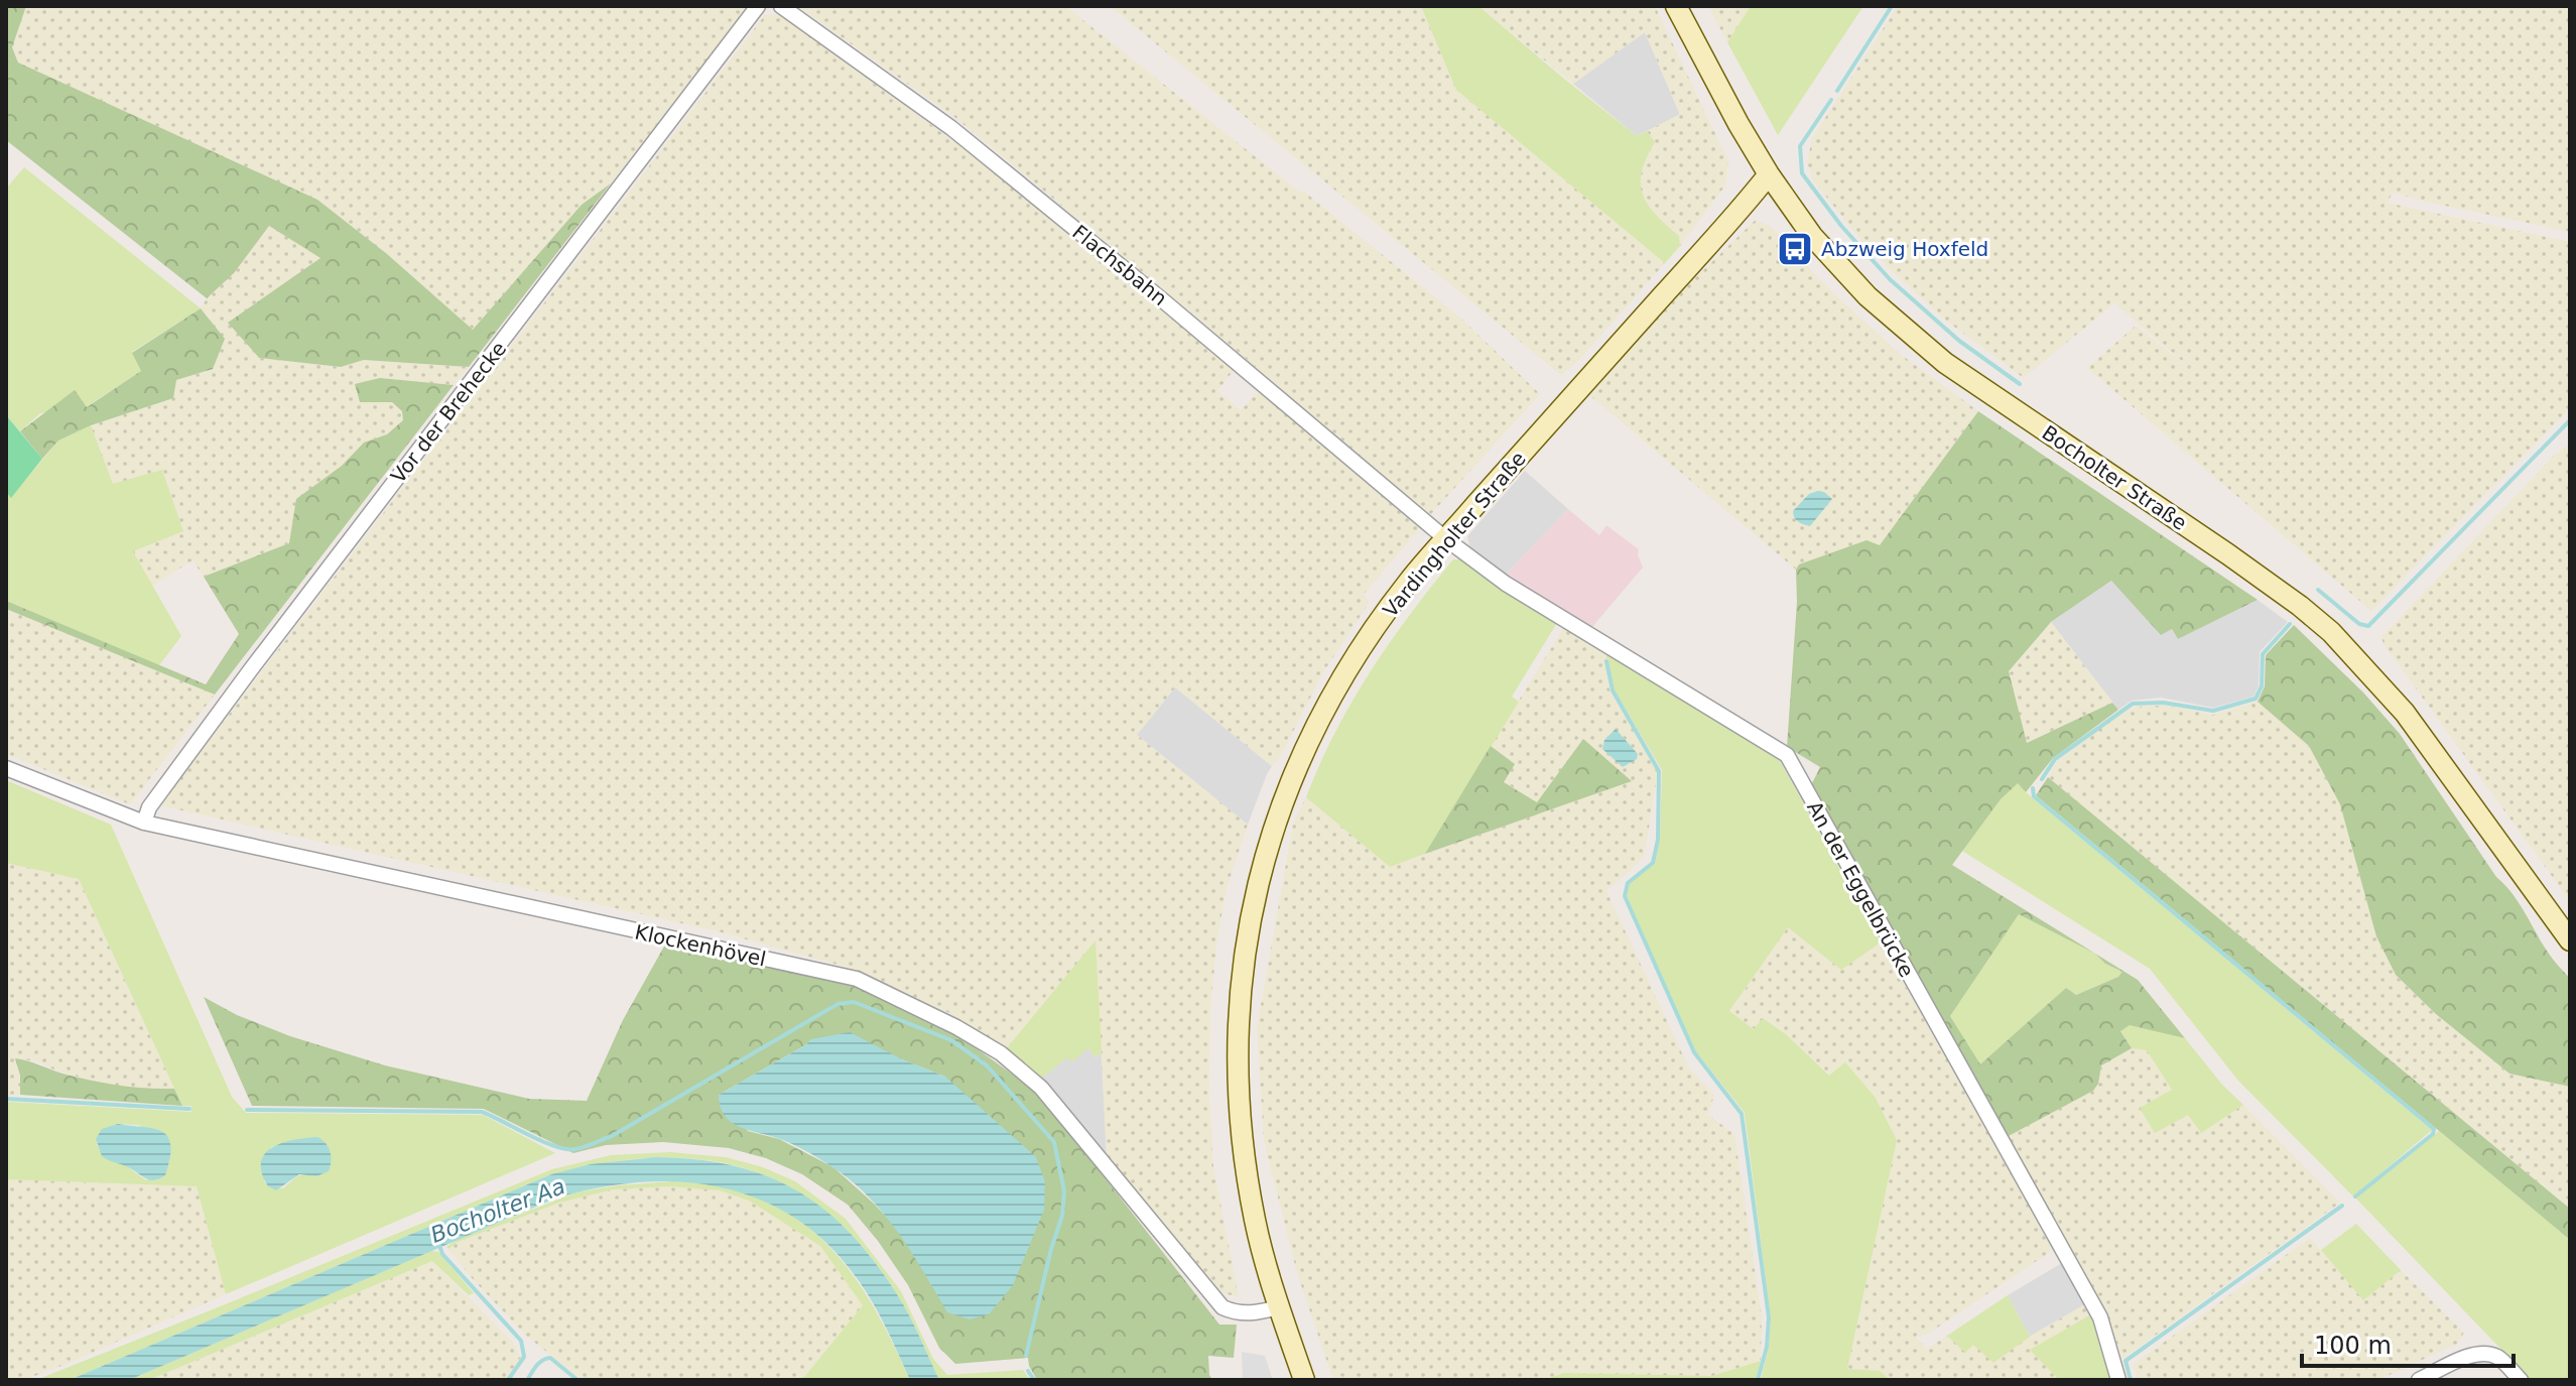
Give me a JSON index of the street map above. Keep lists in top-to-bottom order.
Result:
{
  "streets": {
    "street": [
      "Flachsbahn",
      "Vor der Brehecke",
      "Bocholter Straße",
      "Vardingholter Straße",
      "An der Eggelbrücke",
      "Klockenhövel"
    ]
  },
  "crossings": [
    ["Flachsbahn", "Vardingholter Straße"],
    ["Flachsbahn", "An der Eggelbrücke"],
    ["Vor der Brehecke", "Klockenhövel"],
    ["Bocholter Straße", "Vardingholter Straße"],
    ["Vardingholter Straße", "An der Eggelbrücke"],
    ["Vardingholter Straße", "Klockenhövel"]
  ],
  "water": ["Bocholter Aa"],
  "places": {
    "bus stop": ["Abzweig Hoxfeld"]
  },
  "scale_bar": "100 m"
}
